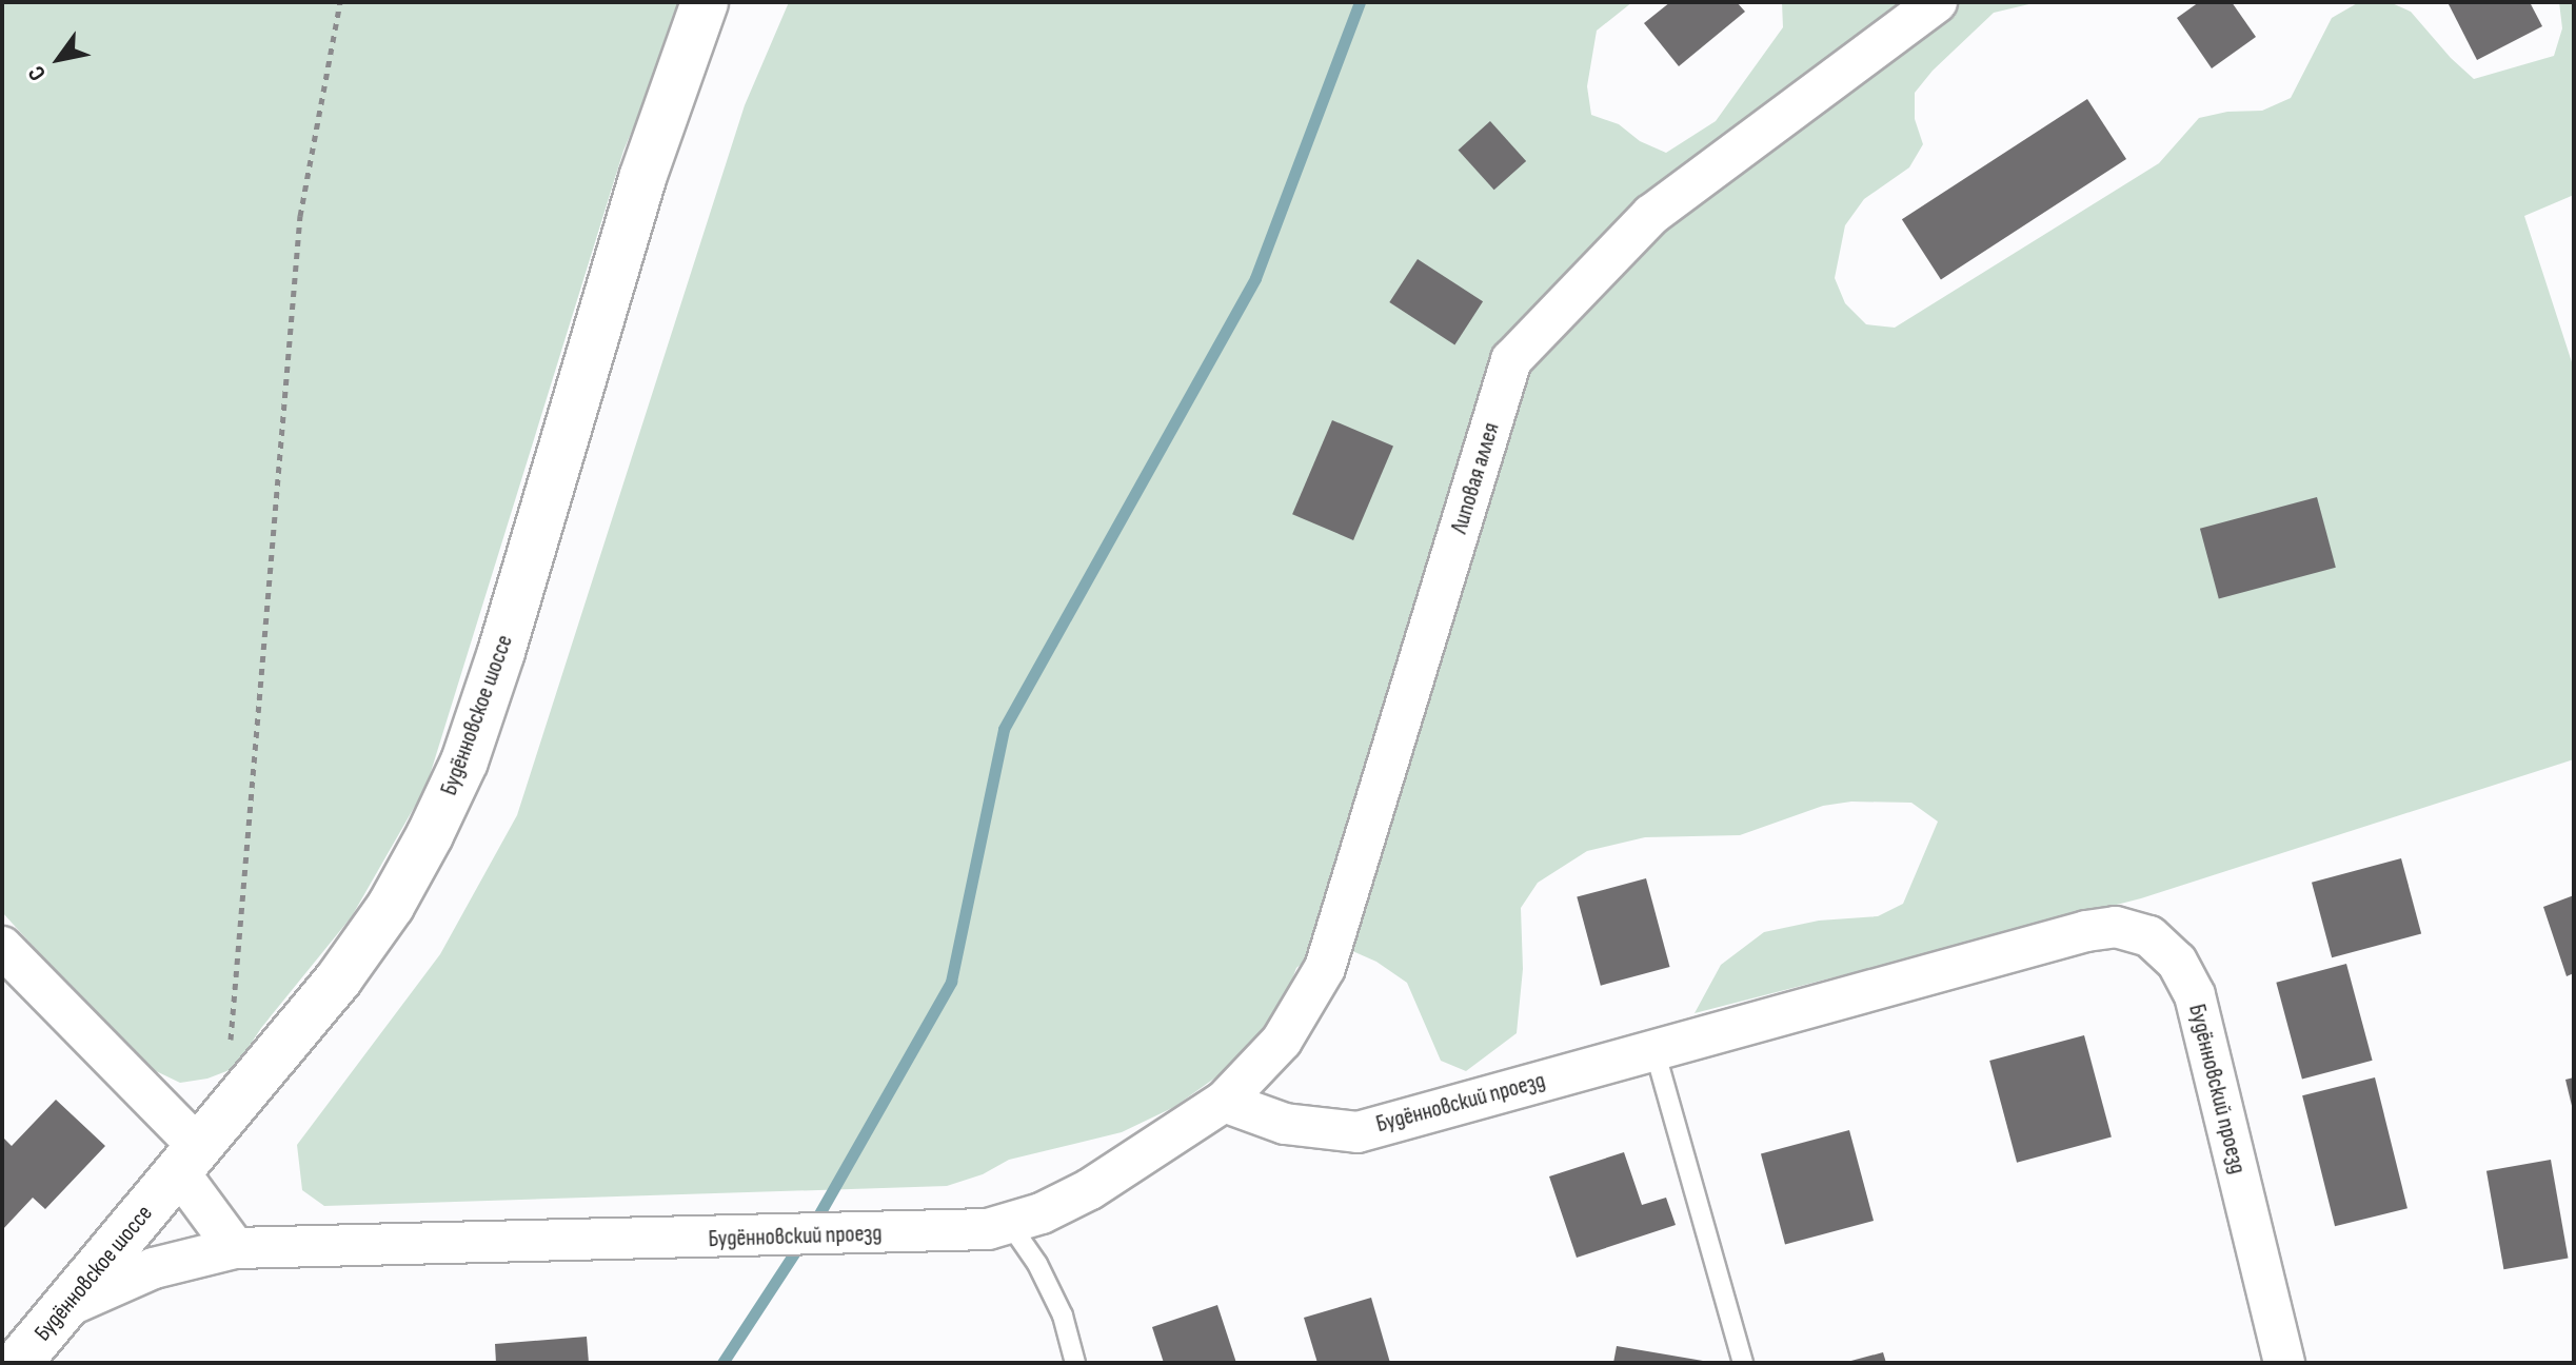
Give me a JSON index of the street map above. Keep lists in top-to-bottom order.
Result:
{
  "streets": {
    "main road": ["Будённовское шоссе"],
    "street": ["Липовая аллея", "Будённовский проезд"]
  },
  "crossings": [
    ["Липовая аллея", "Будённовский проезд"],
    ["Будённовское шоссе", "Будённовский проезд"]
  ],
  "north": "bottom left"
}
